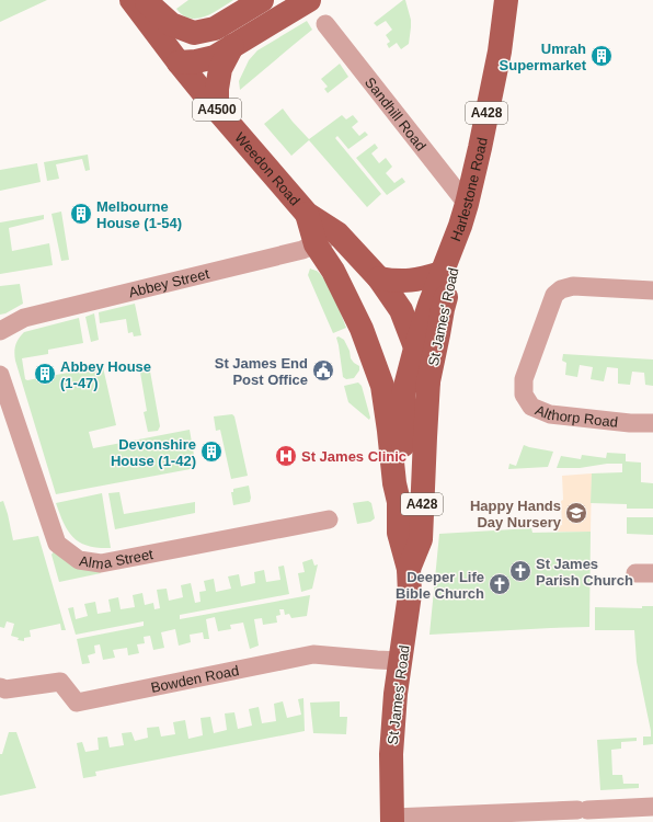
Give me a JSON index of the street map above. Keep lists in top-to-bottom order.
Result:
{
  "streets": {
    "main road": [
      "A4500",
      "A428",
      "Weedon Road",
      "Harlestone Road",
      "St James' Road"
    ],
    "street": [
      "Sandhill Road",
      "Abbey Street",
      "Althorp Road",
      "Alma Street",
      "Bowden Road"
    ]
  },
  "crossings": [
    ["A428", "Weedon Road"],
    ["A428", "Harlestone Road"],
    ["A428", "St James' Road"],
    ["Sandhill Road", "Harlestone Road"],
    ["Sandhill Road", "St James' Road"],
    ["Weedon Road", "Abbey Street"],
    ["Weedon Road", "St James' Road"],
    ["Harlestone Road", "St James' Road"],
    ["St James' Road", "Bowden Road"]
  ],
  "places": {
    "building": [
      "Umrah Supermarket",
      "Melbourne House (1-54)",
      "Abbey House (1-47)",
      "Devonshire House (1-42)"
    ],
    "public building": ["St James End Post Office"],
    "hospital": ["St James Clinic"],
    "school or university": ["Happy Hands Day Nursery"],
    "church": ["St James Parish Church", "Deeper Life Bible Church"]
  }
}
